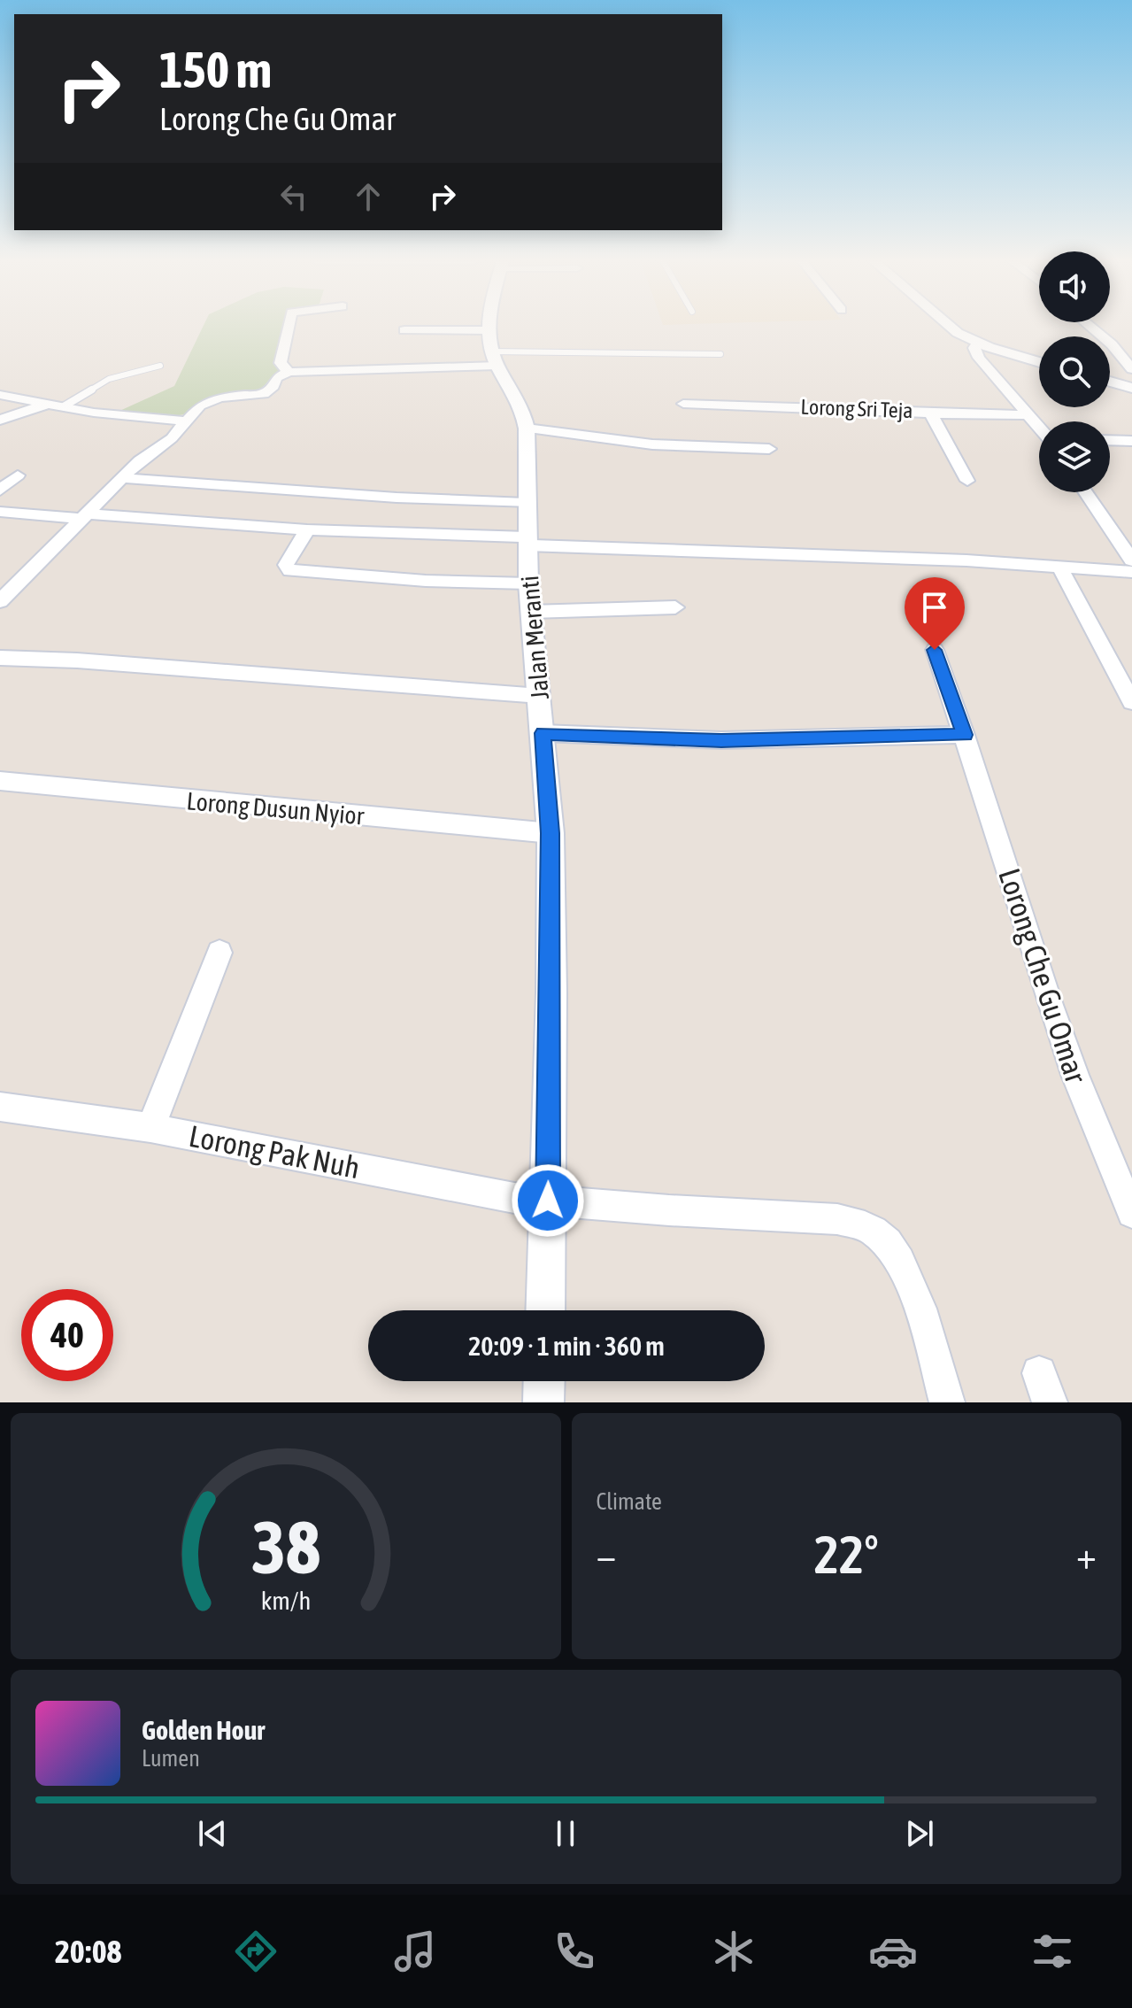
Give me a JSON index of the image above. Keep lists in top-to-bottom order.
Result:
{
  "streets": {
    "street": [
      "Lorong Sri Teja",
      "Jalan Meranti",
      "Lorong Dusun Nyior",
      "Lorong Che Gu Omar",
      "Lorong Pak Nuh"
    ]
  },
  "crossings": [
    ["Jalan Meranti", "Lorong Dusun Nyior"],
    ["Jalan Meranti", "Lorong Pak Nuh"]
  ],
  "page": {
    "turn": ["150 m", "Lorong Che Gu Omar"],
    "limit": "40",
    "trip": "20:09 · 1 min · 360 m",
    "tile": "Climate",
    "heat": ["−", "22°", "+"],
    "song": ["Golden Hour", "Lumen"],
    "tabs": "20:08",
    "gauge": ["38", "km/h"]
  }
}
